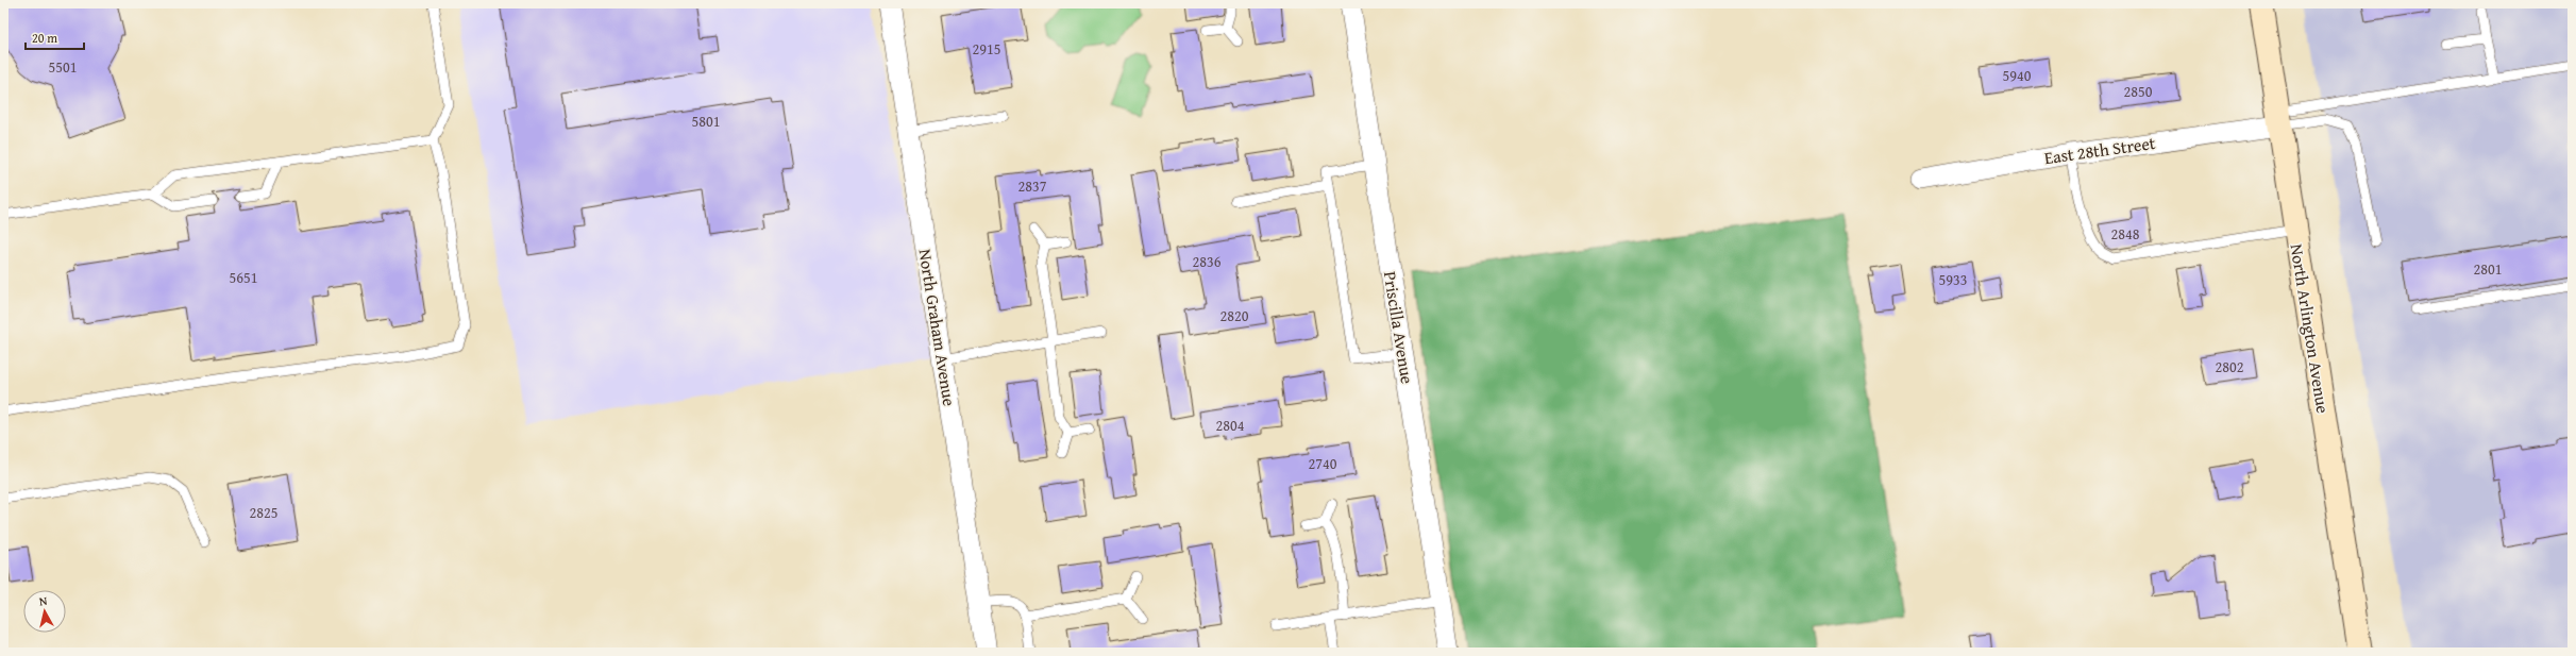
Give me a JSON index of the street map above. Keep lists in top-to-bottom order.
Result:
{
  "streets": {
    "main road": ["North Arlington Avenue"],
    "street": ["East 28th Street", "North Graham Avenue", "Priscilla Avenue"]
  },
  "crossings": [
    ["East 28th Street", "North Arlington Avenue"]
  ],
  "house_numbers": [
    "2915",
    "5501",
    "5940",
    "2850",
    "5801",
    "2837",
    "2848",
    "2836",
    "2801",
    "5651",
    "5933",
    "2820",
    "2802",
    "2804",
    "2740",
    "2825"
  ],
  "scale_bar": "20 m",
  "north": "top"
}
